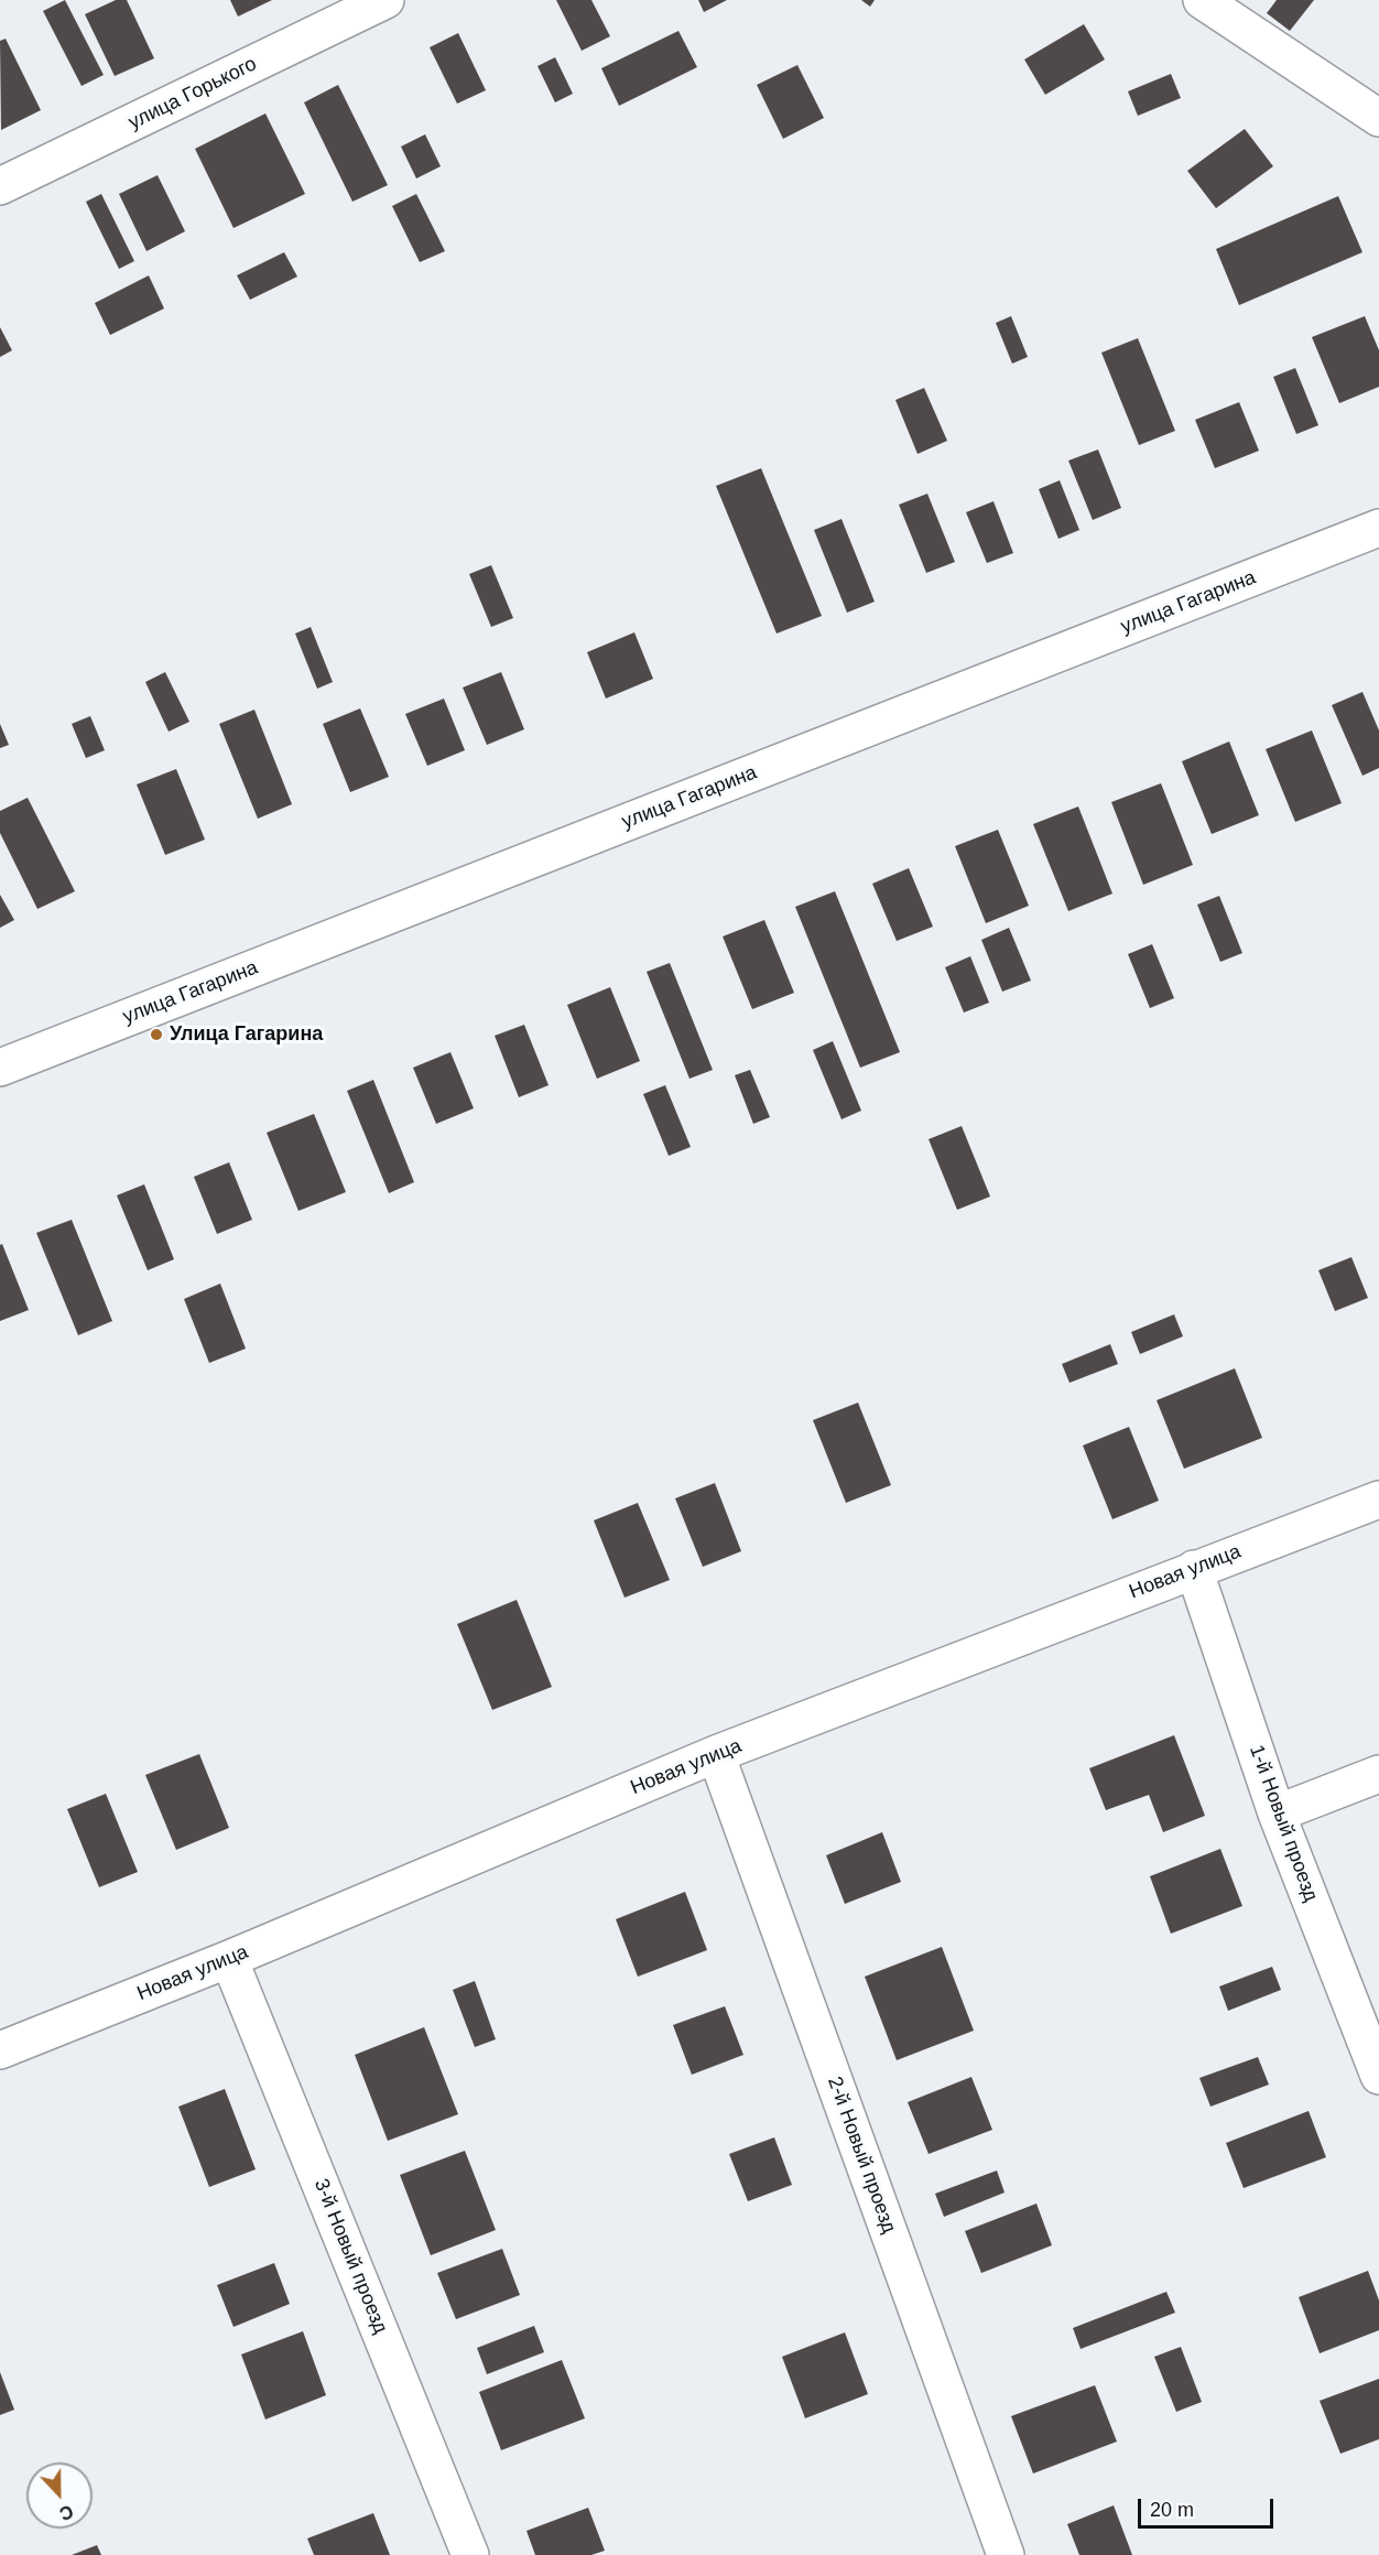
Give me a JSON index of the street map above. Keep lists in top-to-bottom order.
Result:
{
  "streets": {
    "street": [
      "улица Горького",
      "улица Гагарина",
      "Новая улица",
      "1-й Новый проезд",
      "2-й Новый проезд",
      "3-й Новый проезд"
    ]
  },
  "crossings": [
    ["Новая улица", "1-й Новый проезд"],
    ["Новая улица", "2-й Новый проезд"],
    ["Новая улица", "3-й Новый проезд"]
  ],
  "places": ["Улица Гагарина"],
  "scale_bar": "20 m",
  "north": "bottom"
}
